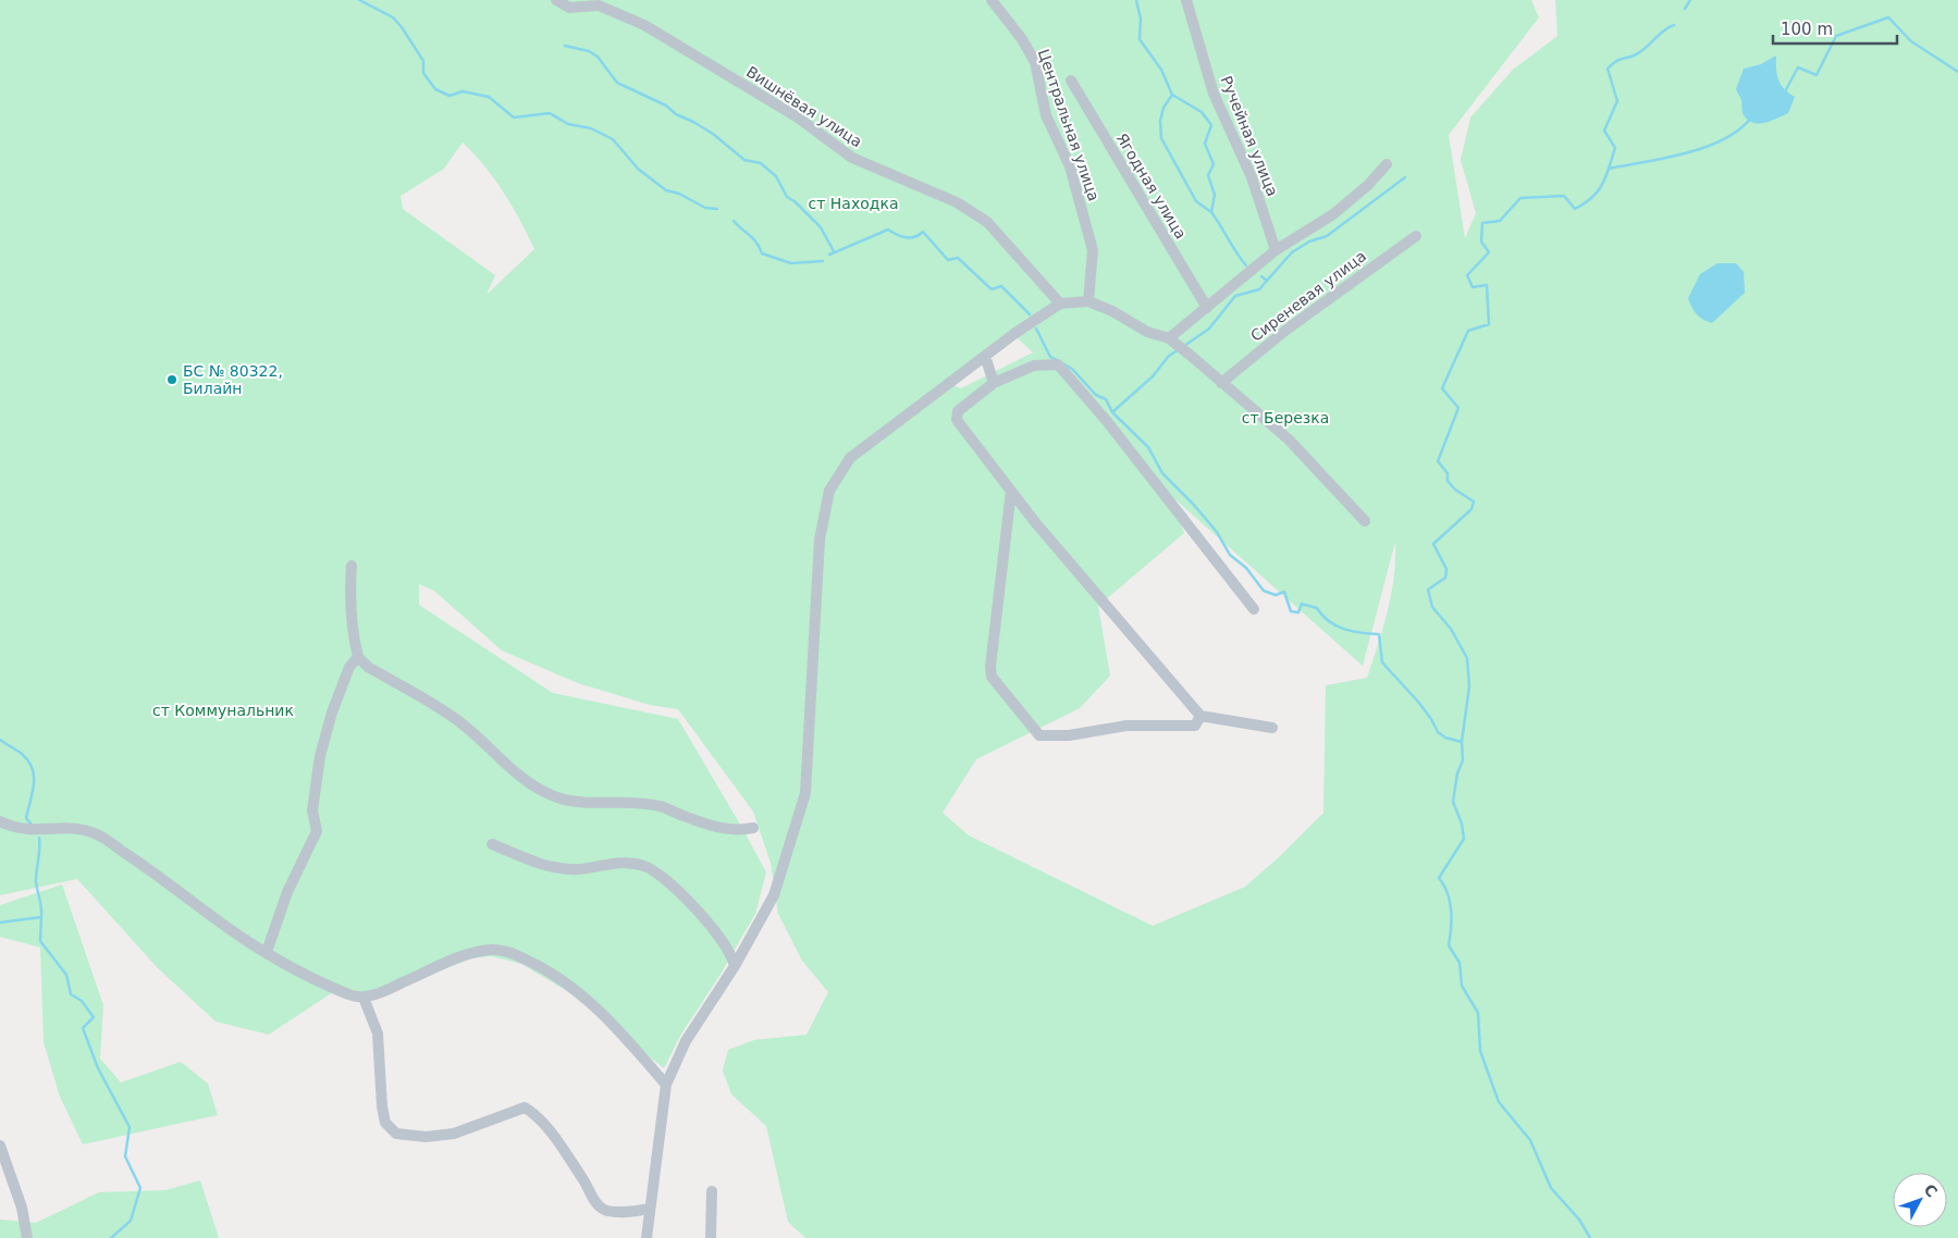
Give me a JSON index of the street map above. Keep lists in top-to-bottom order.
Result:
{
  "streets": {
    "street": [
      "Вишнёвая улица",
      "Центральная улица",
      "Ручейная улица",
      "Ягодная улица",
      "Сиреневая улица"
    ]
  },
  "parks": ["ст Находка", "ст Березка", "ст Коммунальник"],
  "places": ["БС № 80322, Билайн"],
  "scale_bar": "100 m",
  "north": "top right"
}
